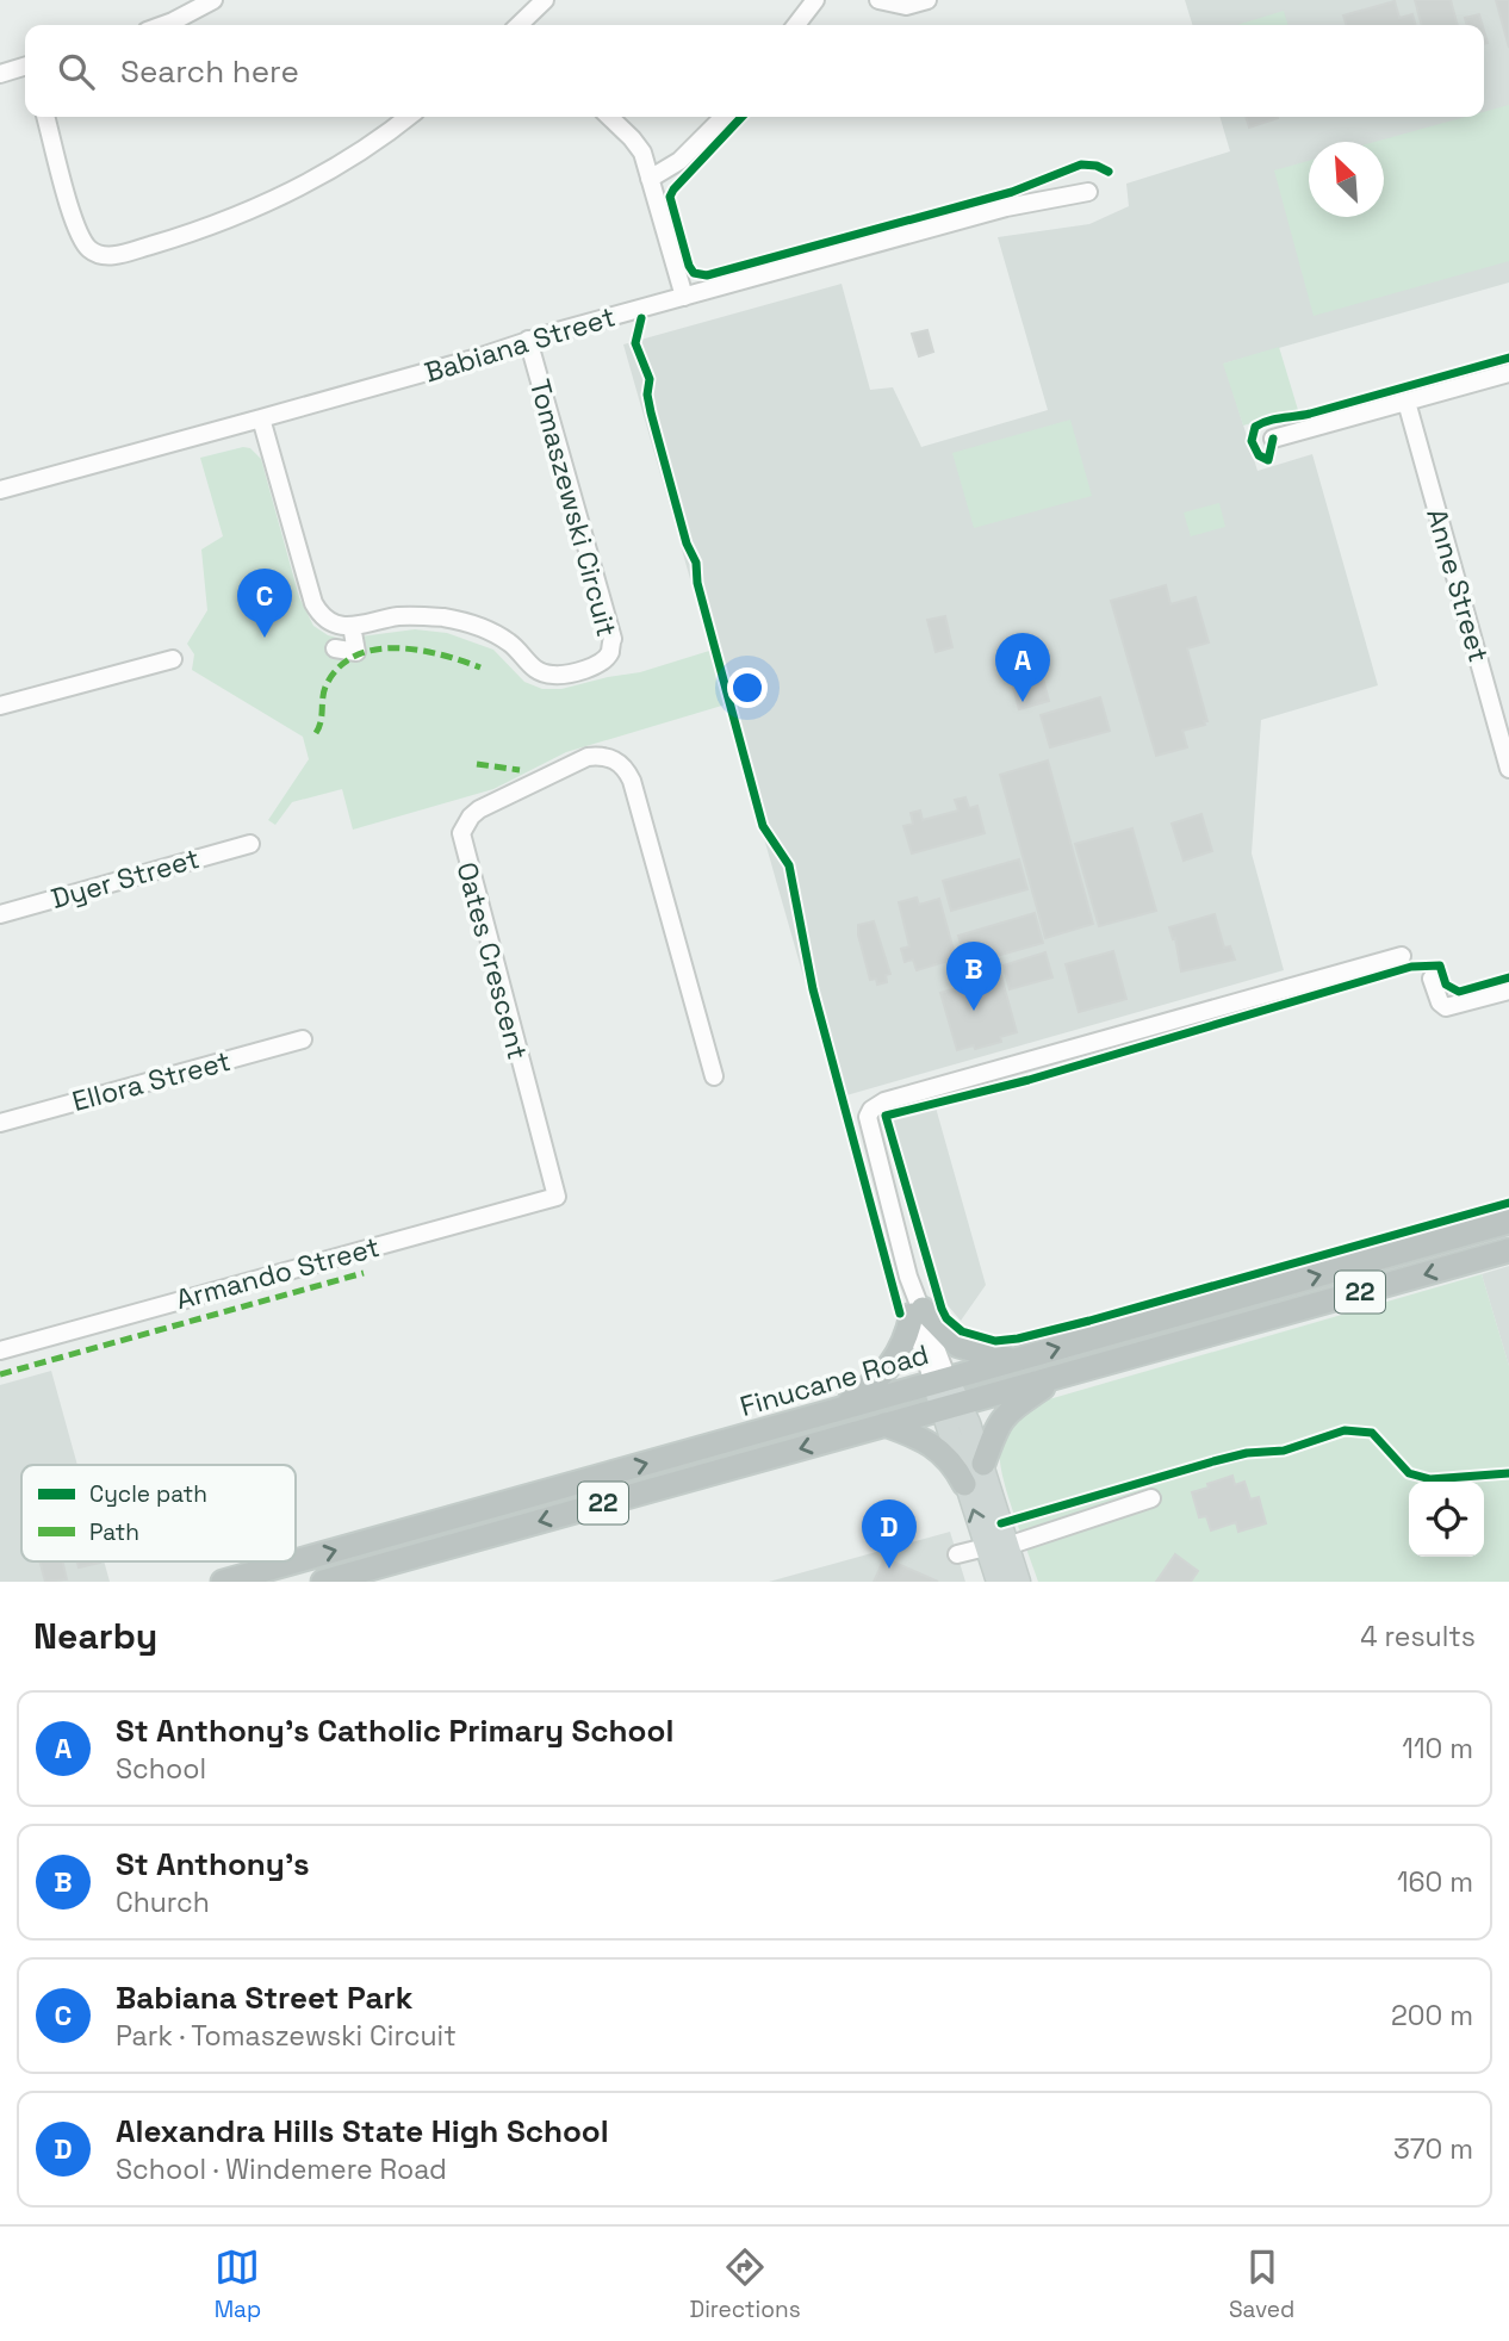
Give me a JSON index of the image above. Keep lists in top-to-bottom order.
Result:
{
  "streets": {
    "highway": ["22", "Finucane Road"],
    "street": [
      "Babiana Street",
      "Tomaszewski Circuit",
      "Anne Street",
      "Dyer Street",
      "Oates Crescent",
      "Ellora Street",
      "Armando Street"
    ]
  },
  "crossings": [
    ["Babiana Street", "Tomaszewski Circuit"],
    ["Oates Crescent", "Armando Street"]
  ],
  "legend": ["Cycle path", "Path"],
  "north": "top left",
  "page": {
    "search": "Search here",
    "pins": [
      "C",
      "A",
      "B",
      "D"
    ],
    "heading": ["Nearby", "4 results"],
    "list": [
      {
        "mark": "A",
        "name": "St Anthony's Catholic Primary School",
        "note": "School",
        "value": "110 m"
      },
      {
        "mark": "B",
        "name": "St Anthony's",
        "note": "Church",
        "value": "160 m"
      },
      {
        "mark": "C",
        "name": "Babiana Street Park",
        "note": "Park · Tomaszewski Circuit",
        "value": "200 m"
      },
      {
        "mark": "D",
        "name": "Alexandra Hills State High School",
        "note": "School · Windemere Road",
        "value": "370 m"
      }
    ],
    "nav": ["Map", "Directions", "Saved"]
  }
}
